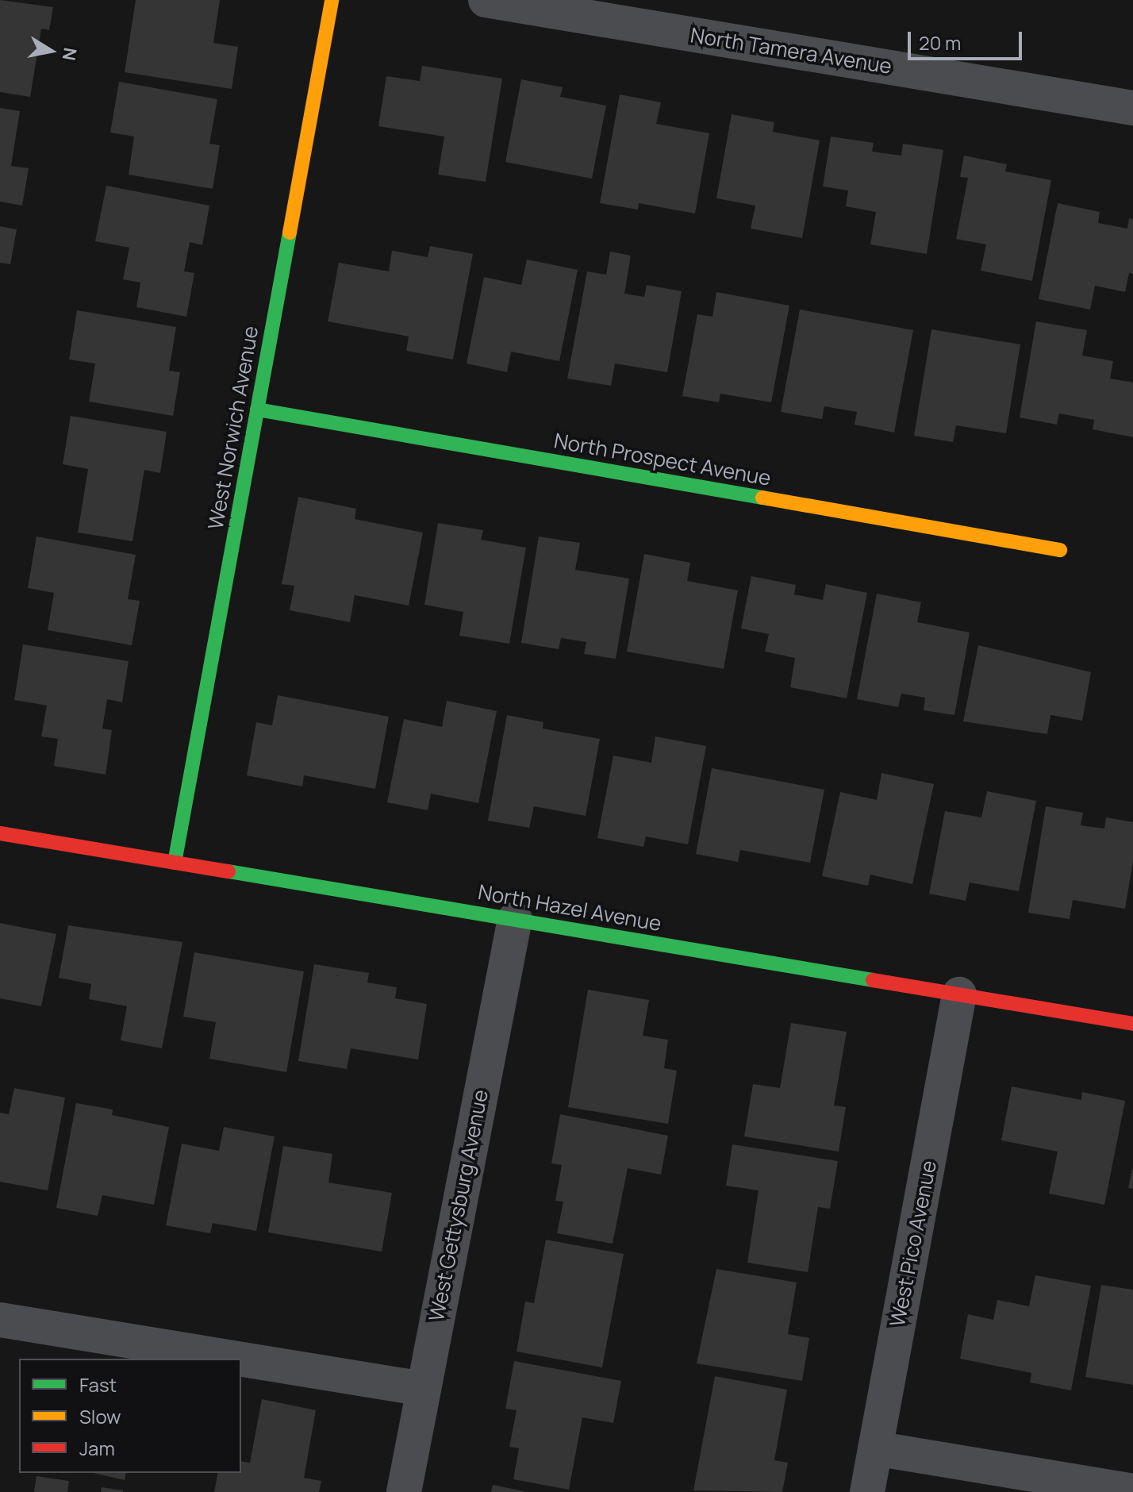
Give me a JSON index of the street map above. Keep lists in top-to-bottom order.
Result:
{
  "streets": {
    "street": [
      "North Tamera Avenue",
      "West Norwich Avenue",
      "North Prospect Avenue",
      "North Hazel Avenue",
      "West Gettysburg Avenue",
      "West Pico Avenue"
    ]
  },
  "crossings": [
    ["West Norwich Avenue", "North Prospect Avenue"],
    ["West Norwich Avenue", "North Hazel Avenue"],
    ["North Hazel Avenue", "West Gettysburg Avenue"],
    ["North Hazel Avenue", "West Pico Avenue"]
  ],
  "legend": ["Fast", "Slow", "Jam"],
  "scale_bar": "20 m",
  "north": "right"
}
